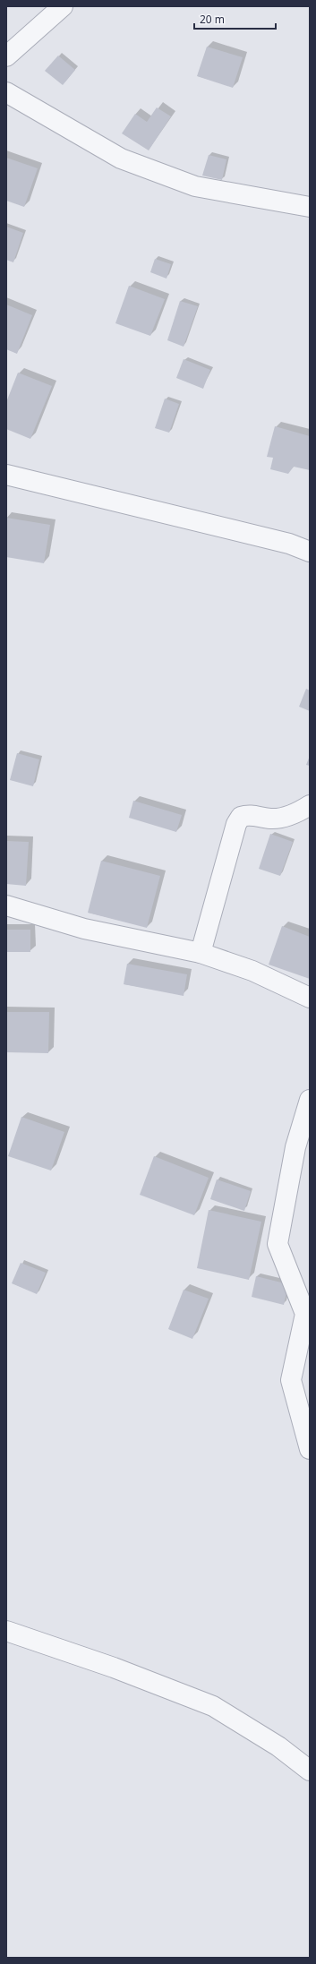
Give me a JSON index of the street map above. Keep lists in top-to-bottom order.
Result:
{
  "scale_bar": "20 m"
}
